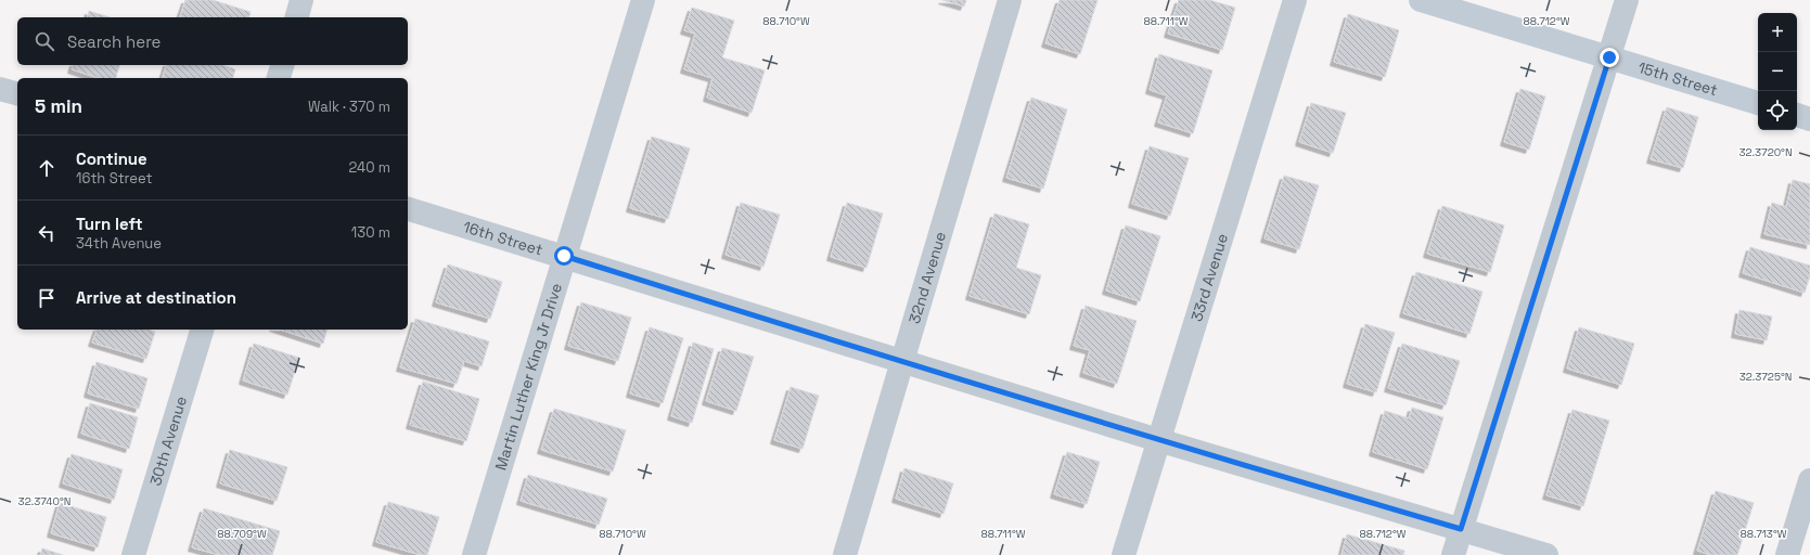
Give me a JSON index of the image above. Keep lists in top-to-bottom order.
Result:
{
  "streets": {
    "street": [
      "15th Street",
      "16th Street",
      "32nd Avenue",
      "33rd Avenue",
      "Martin Luther King Jr Drive",
      "30th Avenue"
    ]
  },
  "crossings": [
    ["16th Street", "32nd Avenue"],
    ["16th Street", "33rd Avenue"],
    ["16th Street", "Martin Luther King Jr Drive"]
  ],
  "page": {
    "map_buttons": ["+", "−"],
    "search": "Search here",
    "heading": ["5 min", "Walk · 370 m"],
    "list": [
      ["Continue", "16th Street", "240 m"],
      ["Turn left", "34th Avenue", "130 m"],
      "Arrive at destination"
    ]
  },
  "coordinates": [
    "88.710°W",
    "88.711°W",
    "88.712°W",
    "32.3720°N",
    "32.3725°N",
    "32.3740°N",
    "88.709°W",
    "88.713°W"
  ]
}
